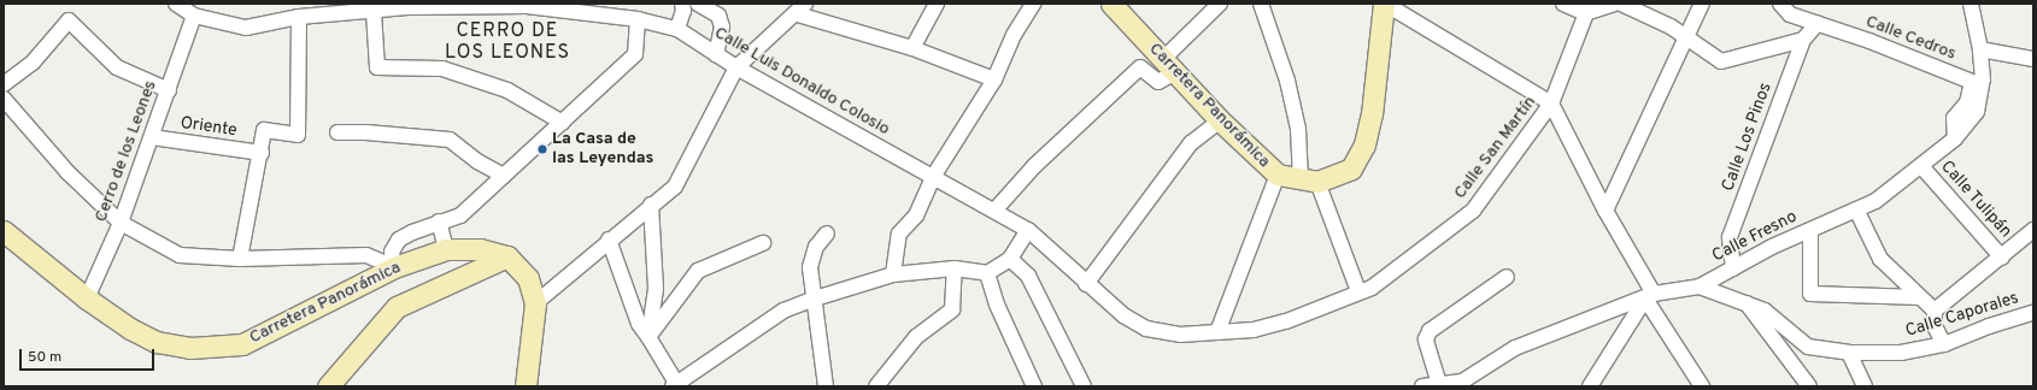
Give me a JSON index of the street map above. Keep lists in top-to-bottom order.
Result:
{
  "streets": {
    "street": [
      "Calle Cedros",
      "Calle Luis Donaldo Colosio",
      "Carretera Panorámica",
      "Oriente",
      "Calle Los Pinos",
      "Calle San Martín",
      "Cerro de los Leones",
      "Calle Tulipán",
      "Calle Fresno",
      "Calle Caporales"
    ]
  },
  "crossings": [
    ["Calle Cedros", "Calle Los Pinos"],
    ["Calle Cedros", "Calle Fresno"],
    ["Calle Luis Donaldo Colosio", "Calle San Martín"],
    ["Calle Luis Donaldo Colosio", "Cerro de los Leones"],
    ["Carretera Panorámica", "Cerro de los Leones"],
    ["Oriente", "Cerro de los Leones"],
    ["Calle Los Pinos", "Calle Fresno"],
    ["Calle Tulipán", "Calle Fresno"],
    ["Calle Fresno", "Calle Caporales"]
  ],
  "districts": ["CERRO DE LOS LEONES"],
  "places": ["La Casa de las Leyendas"],
  "scale_bar": "50 m"
}
